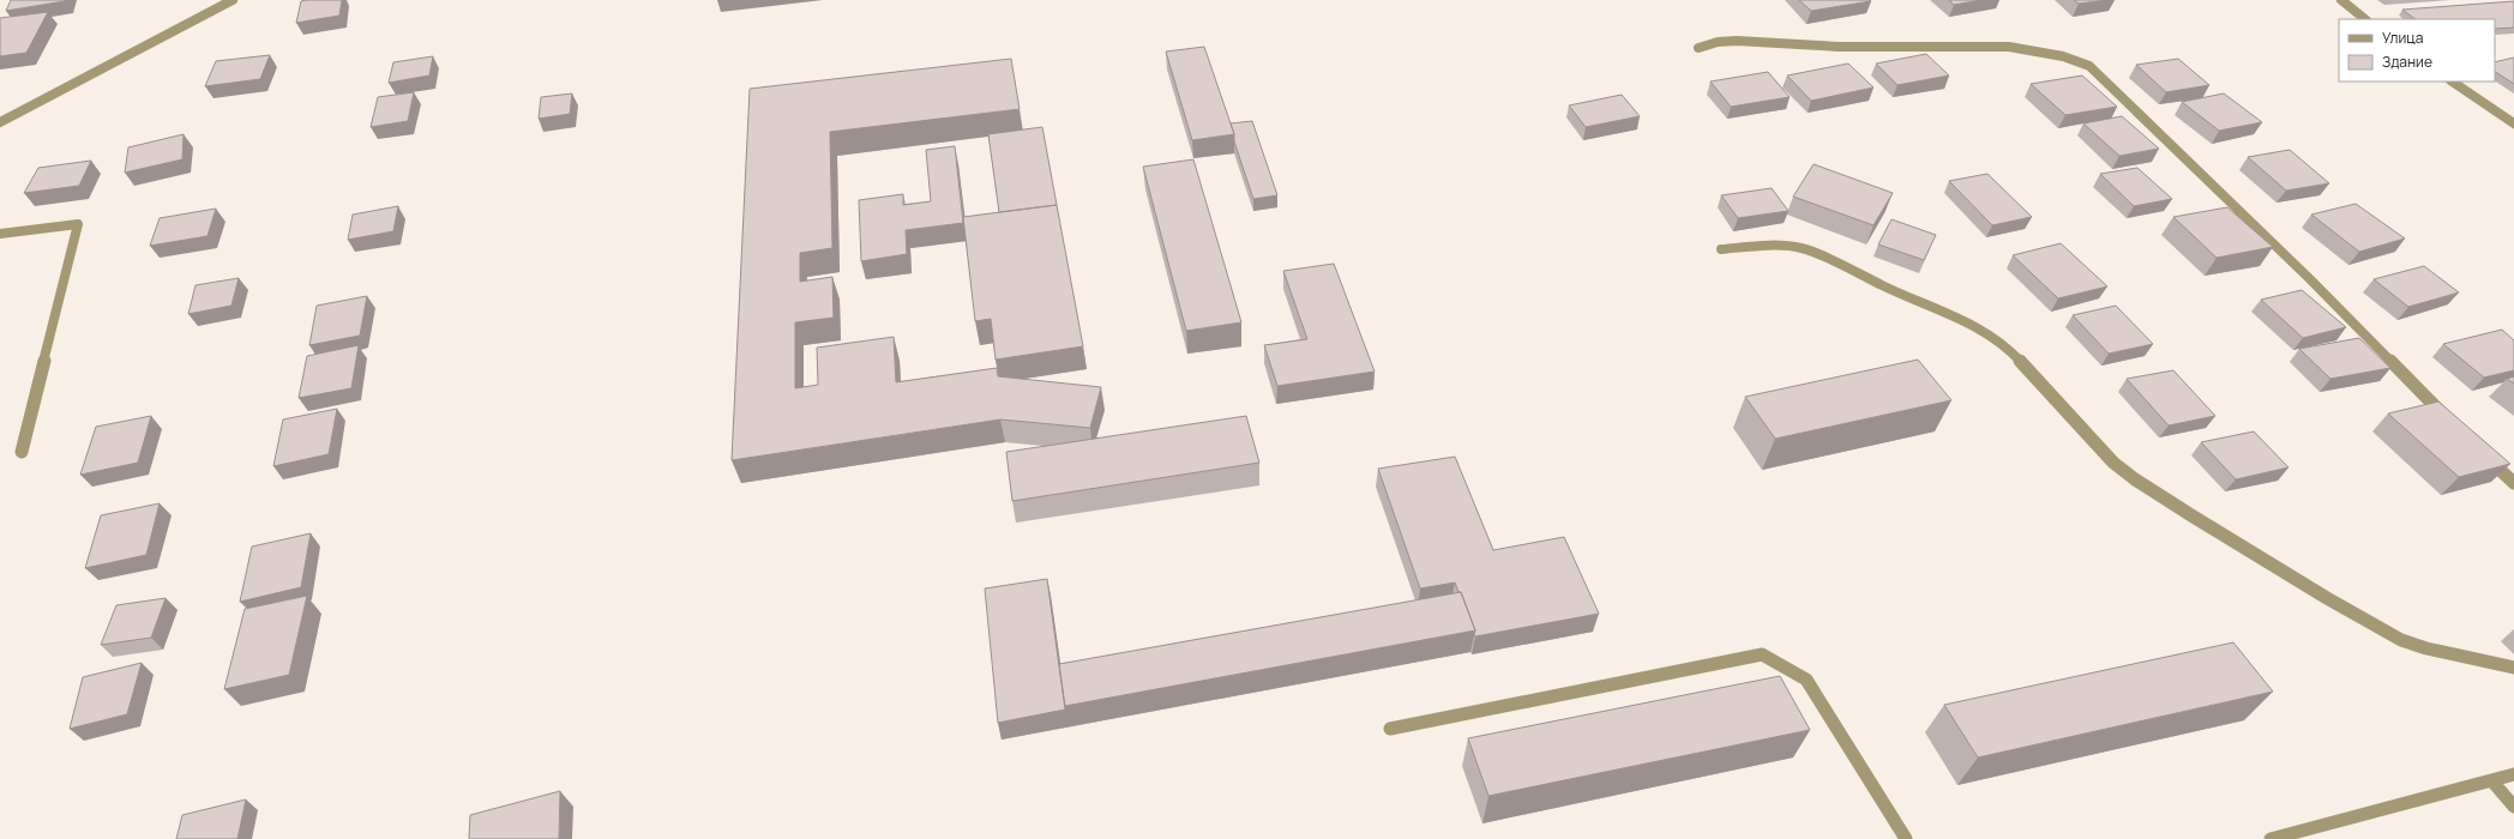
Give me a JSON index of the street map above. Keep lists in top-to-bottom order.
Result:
{
  "legend": ["Улица", "Здание"]
}
